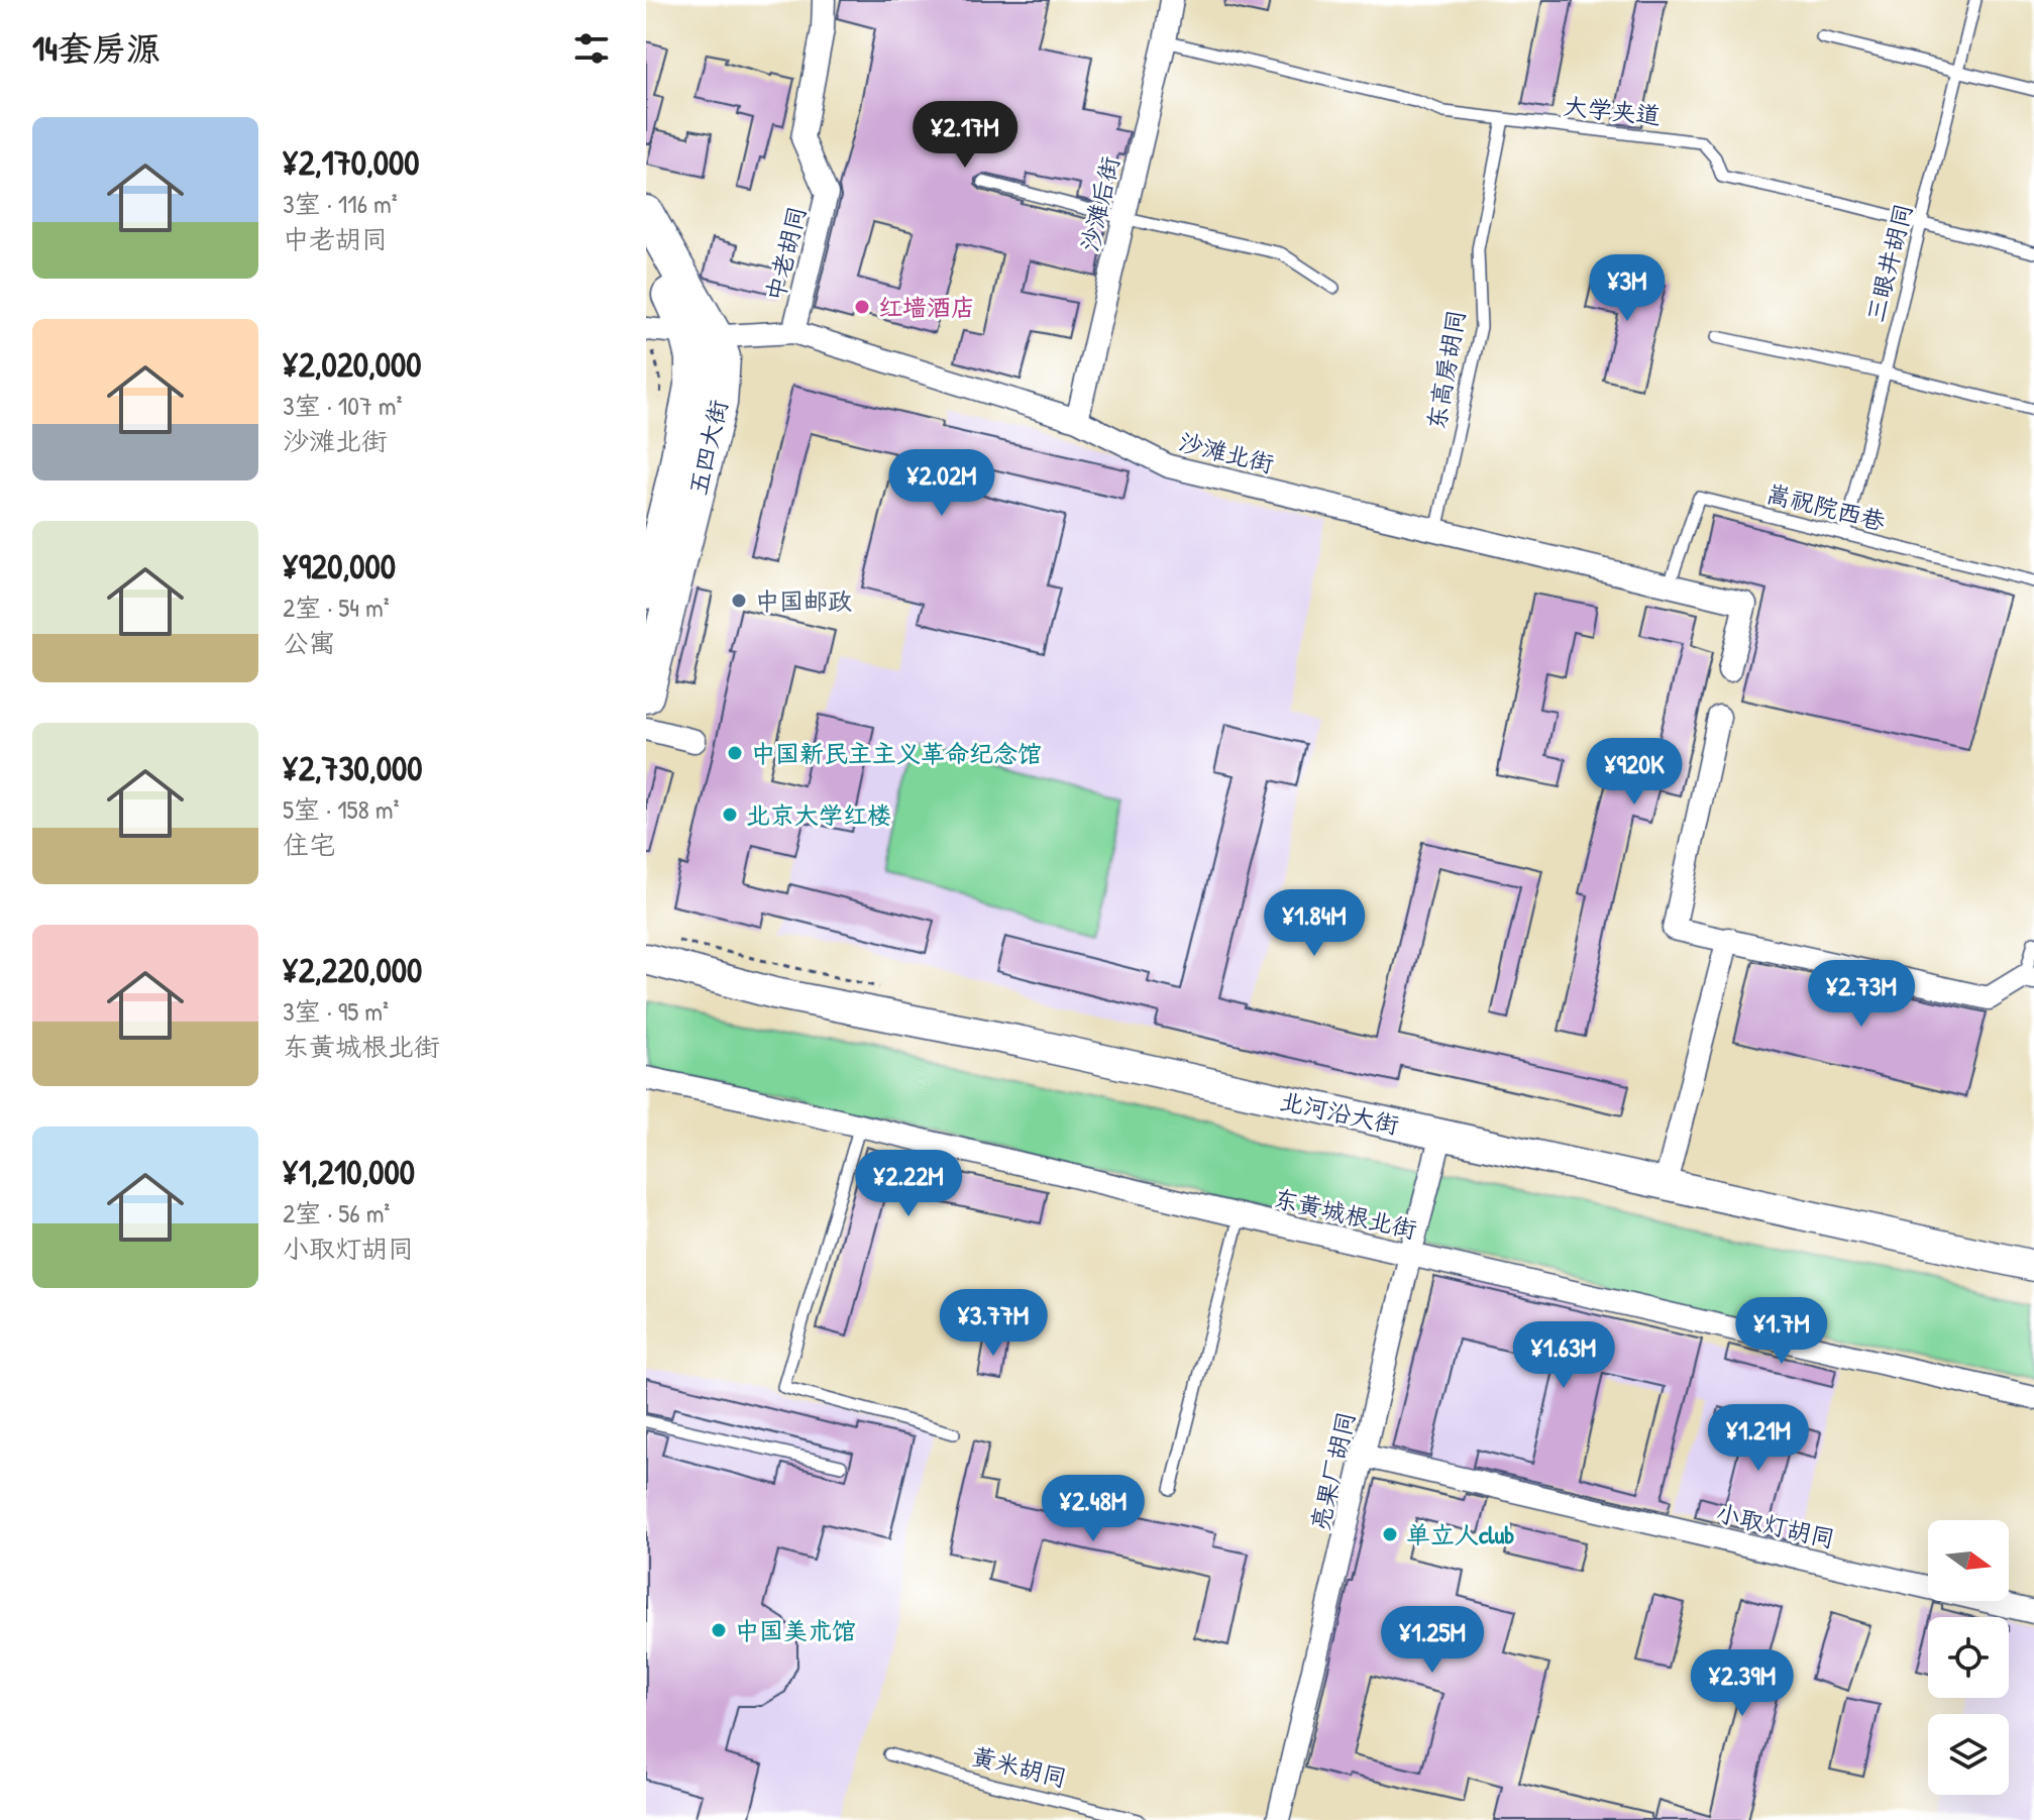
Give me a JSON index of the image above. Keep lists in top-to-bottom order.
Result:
{
  "streets": {
    "main road": ["五四大街", "北河沿大街"],
    "street": [
      "沙滩后街",
      "中老胡同",
      "沙滩北街",
      "东黄城根北街",
      "亮果厂胡同",
      "小取灯胡同"
    ],
    "lane": [
      "大学夹道",
      "三眼井胡同",
      "东高房胡同",
      "嵩祝院西巷",
      "黄米胡同"
    ]
  },
  "crossings": [
    ["大学夹道", "沙滩后街"],
    ["大学夹道", "三眼井胡同"],
    ["大学夹道", "东高房胡同"],
    ["沙滩后街", "沙滩北街"],
    ["中老胡同", "沙滩北街"],
    ["三眼井胡同", "嵩祝院西巷"],
    ["东高房胡同", "沙滩北街"],
    ["五四大街", "沙滩北街"],
    ["沙滩北街", "嵩祝院西巷"],
    ["北河沿大街", "亮果厂胡同"],
    ["东黄城根北街", "亮果厂胡同"],
    ["亮果厂胡同", "小取灯胡同"]
  ],
  "places": [
    "红墙酒店",
    "中国邮政",
    "中国新民主主义革命纪念馆",
    "北京大学红楼",
    "单立人club",
    "中国美术馆"
  ],
  "north": "right",
  "page": {
    "heading": "14套房源",
    "list": [
      {
        "name": "¥2,170,000",
        "note": "3室 · 116 m² · 中老胡同"
      },
      {
        "name": "¥2,020,000",
        "note": "3室 · 107 m² · 沙滩北街"
      },
      {
        "name": "¥920,000",
        "note": "2室 · 54 m² · 公寓"
      },
      {
        "name": "¥2,730,000",
        "note": "5室 · 158 m² · 住宅"
      },
      {
        "name": "¥2,220,000",
        "note": "3室 · 95 m² · 东黄城根北街"
      },
      {
        "name": "¥1,210,000",
        "note": "2室 · 56 m² · 小取灯胡同"
      }
    ],
    "price": [
      "¥2.17M",
      "¥3M",
      "¥2.02M",
      "¥920K",
      "¥1.84M",
      "¥2.73M",
      "¥2.22M",
      "¥3.77M",
      "¥1.7M",
      "¥1.63M",
      "¥1.21M",
      "¥2.48M",
      "¥1.25M",
      "¥2.39M"
    ]
  }
}
